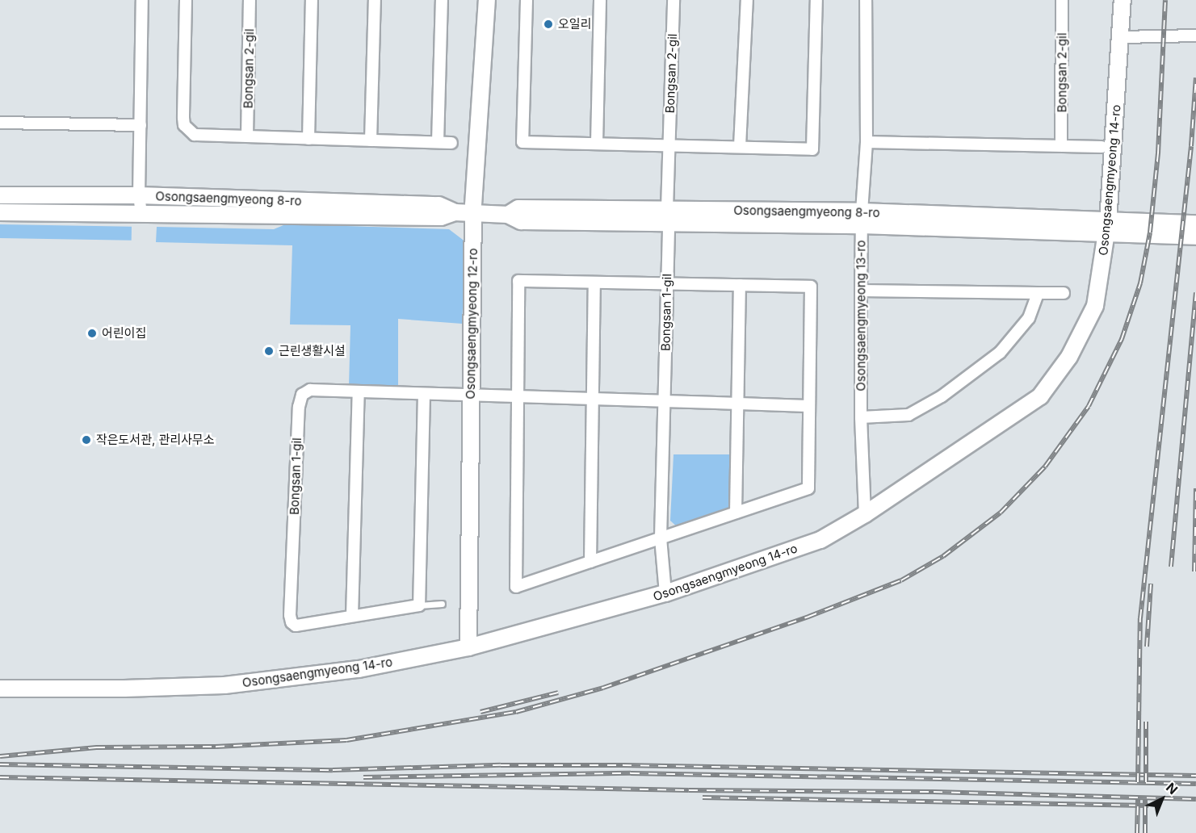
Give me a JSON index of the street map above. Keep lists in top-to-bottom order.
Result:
{
  "streets": {
    "street": [
      "Bongsan 2-gil",
      "Osongsaengmyeong 14-ro",
      "Osongsaengmyeong 8-ro",
      "Bongsan 1-gil",
      "Osongsaengmyeong 13-ro",
      "Osongsaengmyeong 12-ro"
    ]
  },
  "crossings": [
    ["Bongsan 2-gil", "Osongsaengmyeong 8-ro"],
    ["Bongsan 2-gil", "Bongsan 1-gil"],
    ["Osongsaengmyeong 14-ro", "Osongsaengmyeong 8-ro"],
    ["Osongsaengmyeong 14-ro", "Bongsan 1-gil"],
    ["Osongsaengmyeong 14-ro", "Osongsaengmyeong 13-ro"],
    ["Osongsaengmyeong 14-ro", "Osongsaengmyeong 12-ro"],
    ["Osongsaengmyeong 8-ro", "Bongsan 1-gil"],
    ["Osongsaengmyeong 8-ro", "Osongsaengmyeong 13-ro"],
    ["Osongsaengmyeong 8-ro", "Osongsaengmyeong 12-ro"],
    ["Bongsan 1-gil", "Osongsaengmyeong 12-ro"]
  ],
  "places": [
    "오일리",
    "어린이집",
    "근린생활시설",
    "작은도서관, 관리사무소"
  ],
  "north": "top right"
}
